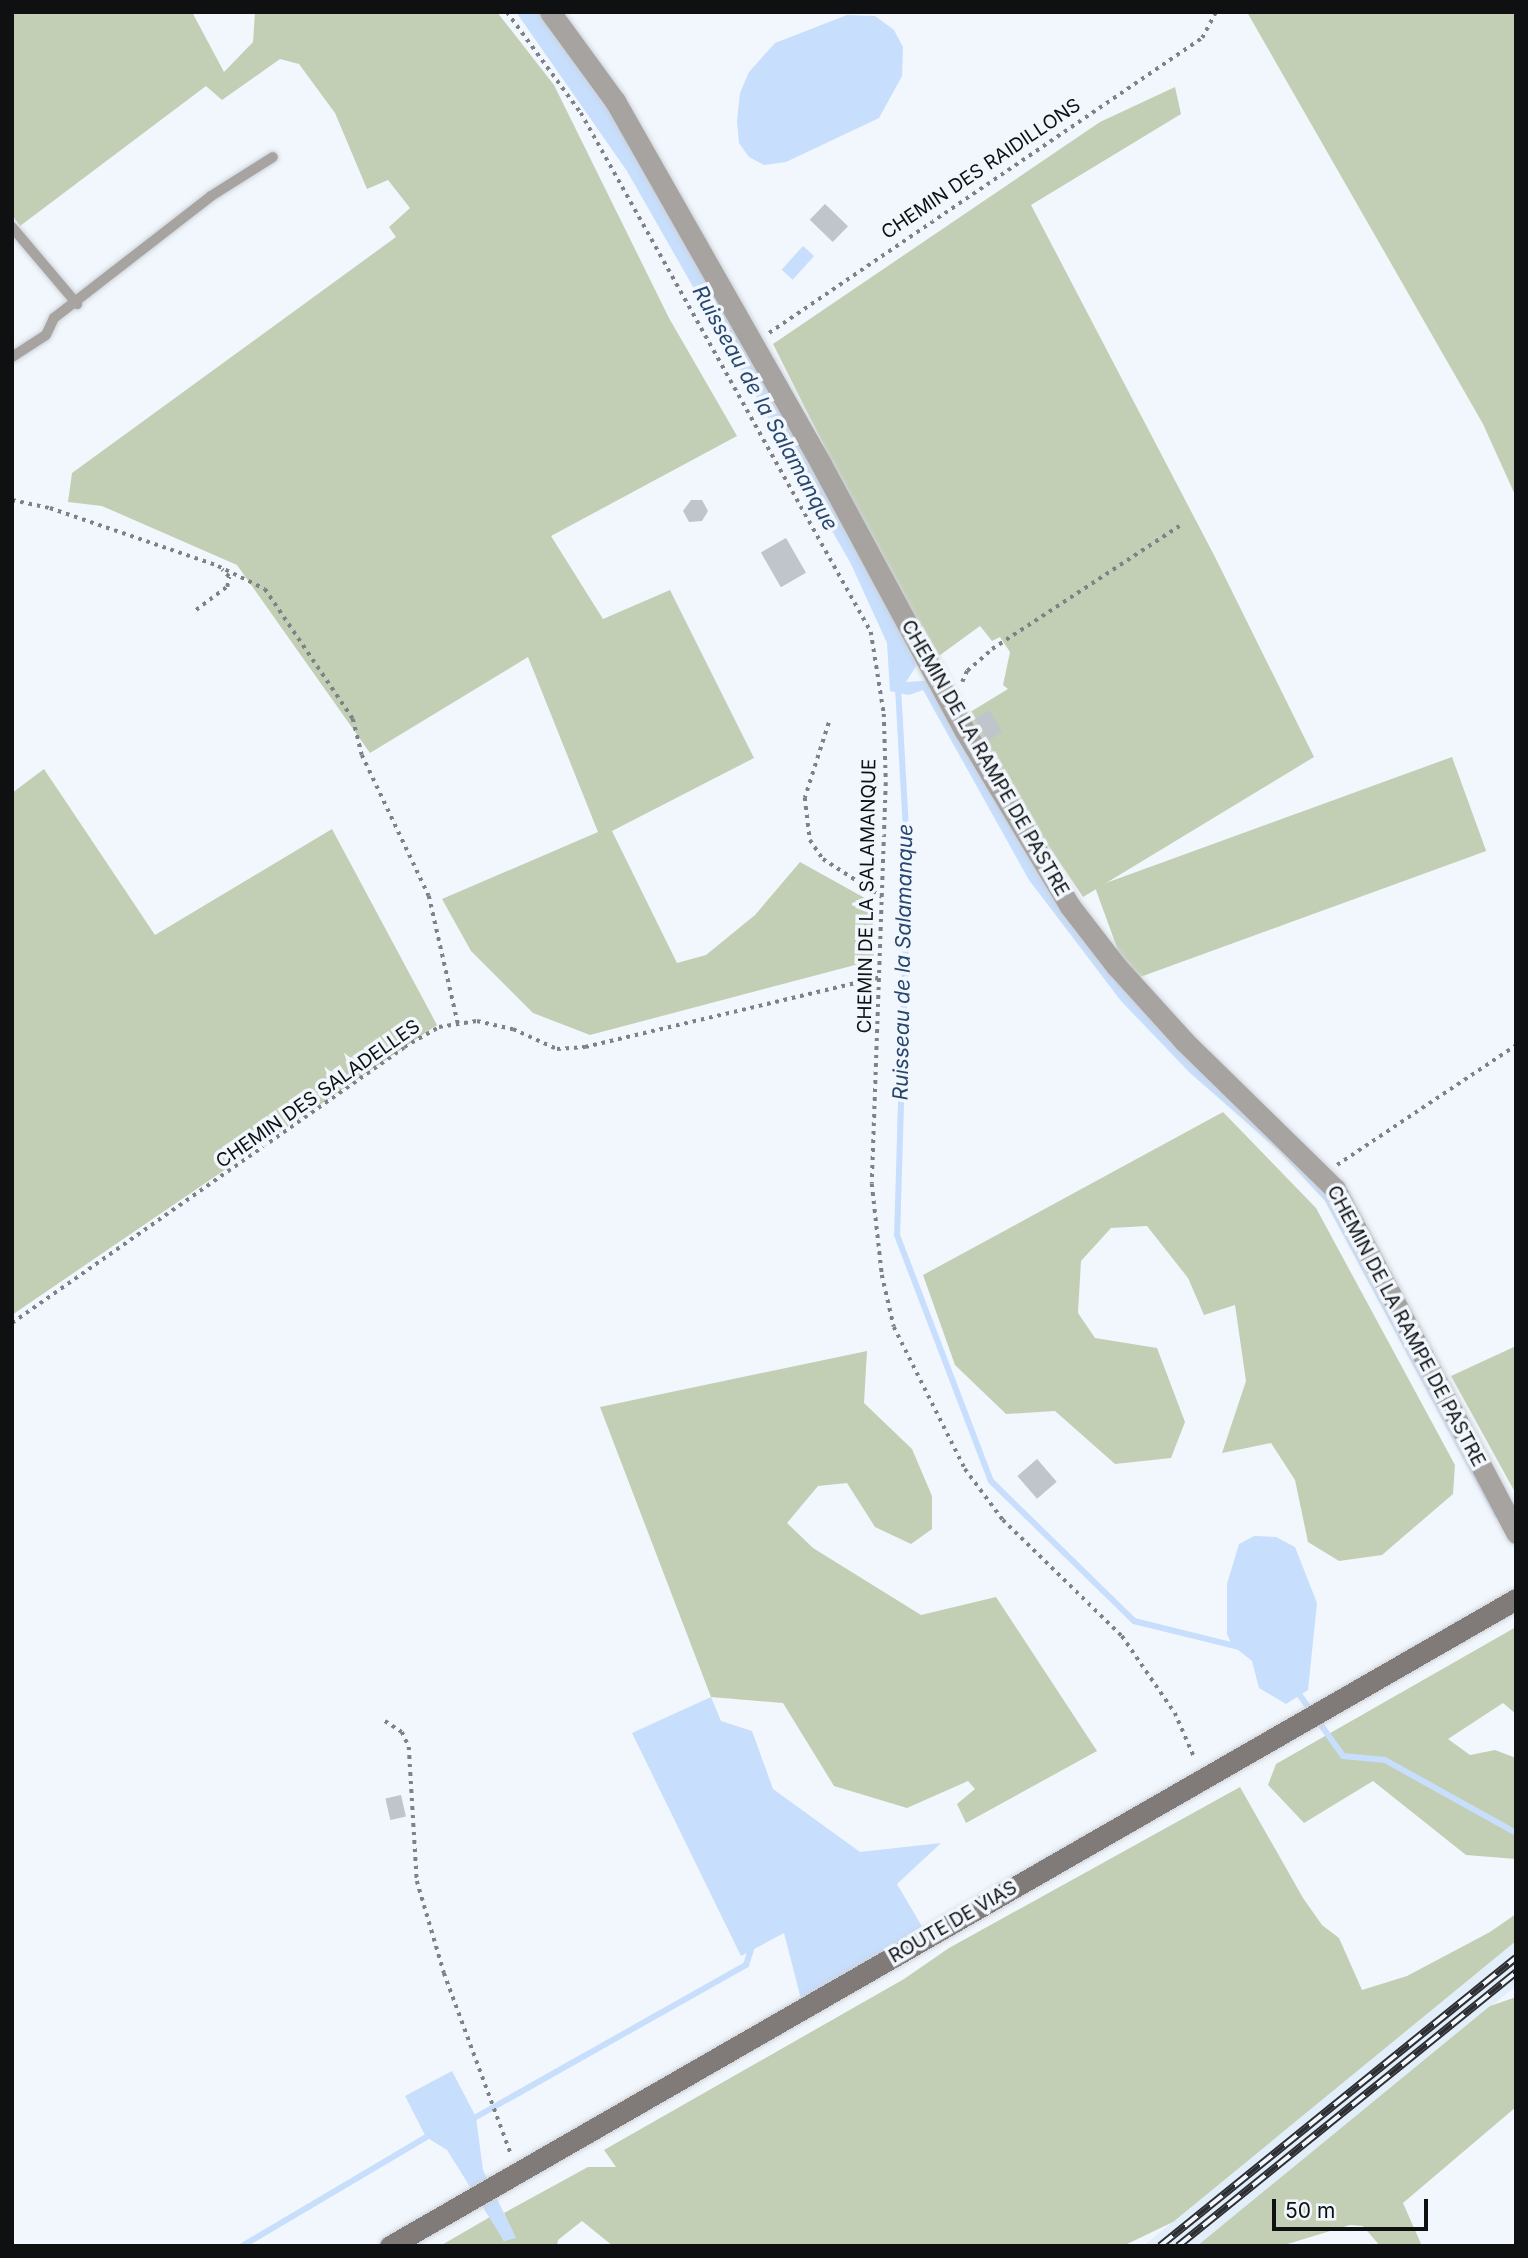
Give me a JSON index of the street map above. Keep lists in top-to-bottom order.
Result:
{
  "streets": {
    "main road": ["ROUTE DE VIAS"],
    "street": ["CHEMIN DE LA RAMPE DE PASTRE"],
    "path": ["CHEMIN DES RAIDILLONS", "CHEMIN DE LA SALAMANQUE", "CHEMIN DES SALADELLES"]
  },
  "crossings": [
    ["CHEMIN DES RAIDILLONS", "CHEMIN DE LA RAMPE DE PASTRE"],
    ["CHEMIN DE LA SALAMANQUE", "CHEMIN DES SALADELLES"],
    ["CHEMIN DE LA SALAMANQUE", "ROUTE DE VIAS"]
  ],
  "water": ["Ruisseau de la Salamanque"],
  "scale_bar": "50 m"
}
